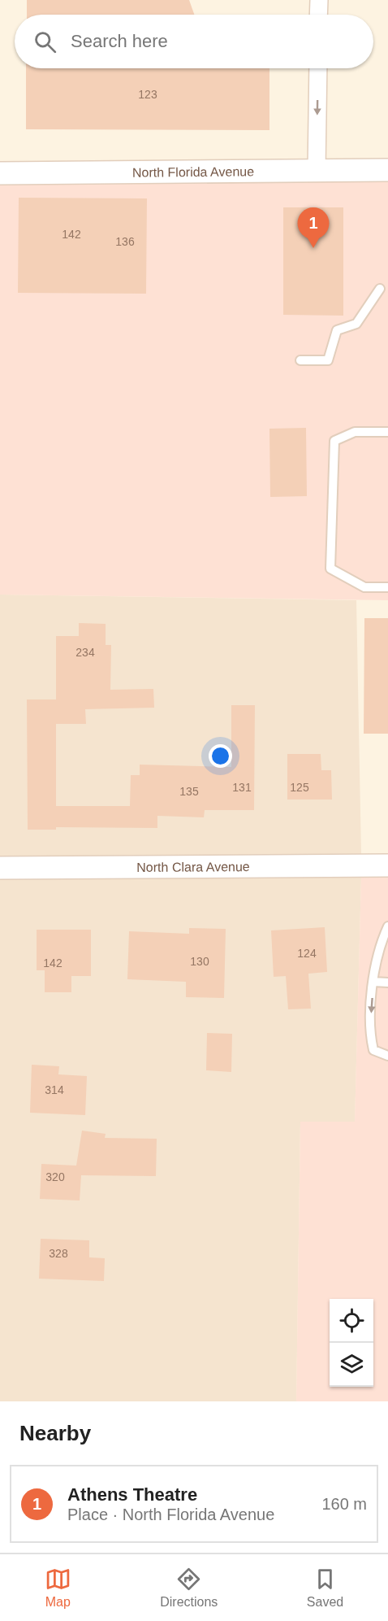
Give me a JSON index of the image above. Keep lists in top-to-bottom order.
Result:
{
  "streets": {
    "street": ["North Florida Avenue", "North Clara Avenue"]
  },
  "house_numbers": [
    "123",
    "142",
    "136",
    "234",
    "131",
    "125",
    "135",
    "124",
    "130",
    "142",
    "314",
    "320",
    "328"
  ],
  "page": {
    "search": "Search here",
    "pins": "1",
    "heading": "Nearby",
    "list": [
      {
        "mark": "1",
        "name": "Athens Theatre",
        "note": "Place · North Florida Avenue",
        "value": "160 m"
      }
    ],
    "nav": ["Map", "Directions", "Saved"]
  }
}
